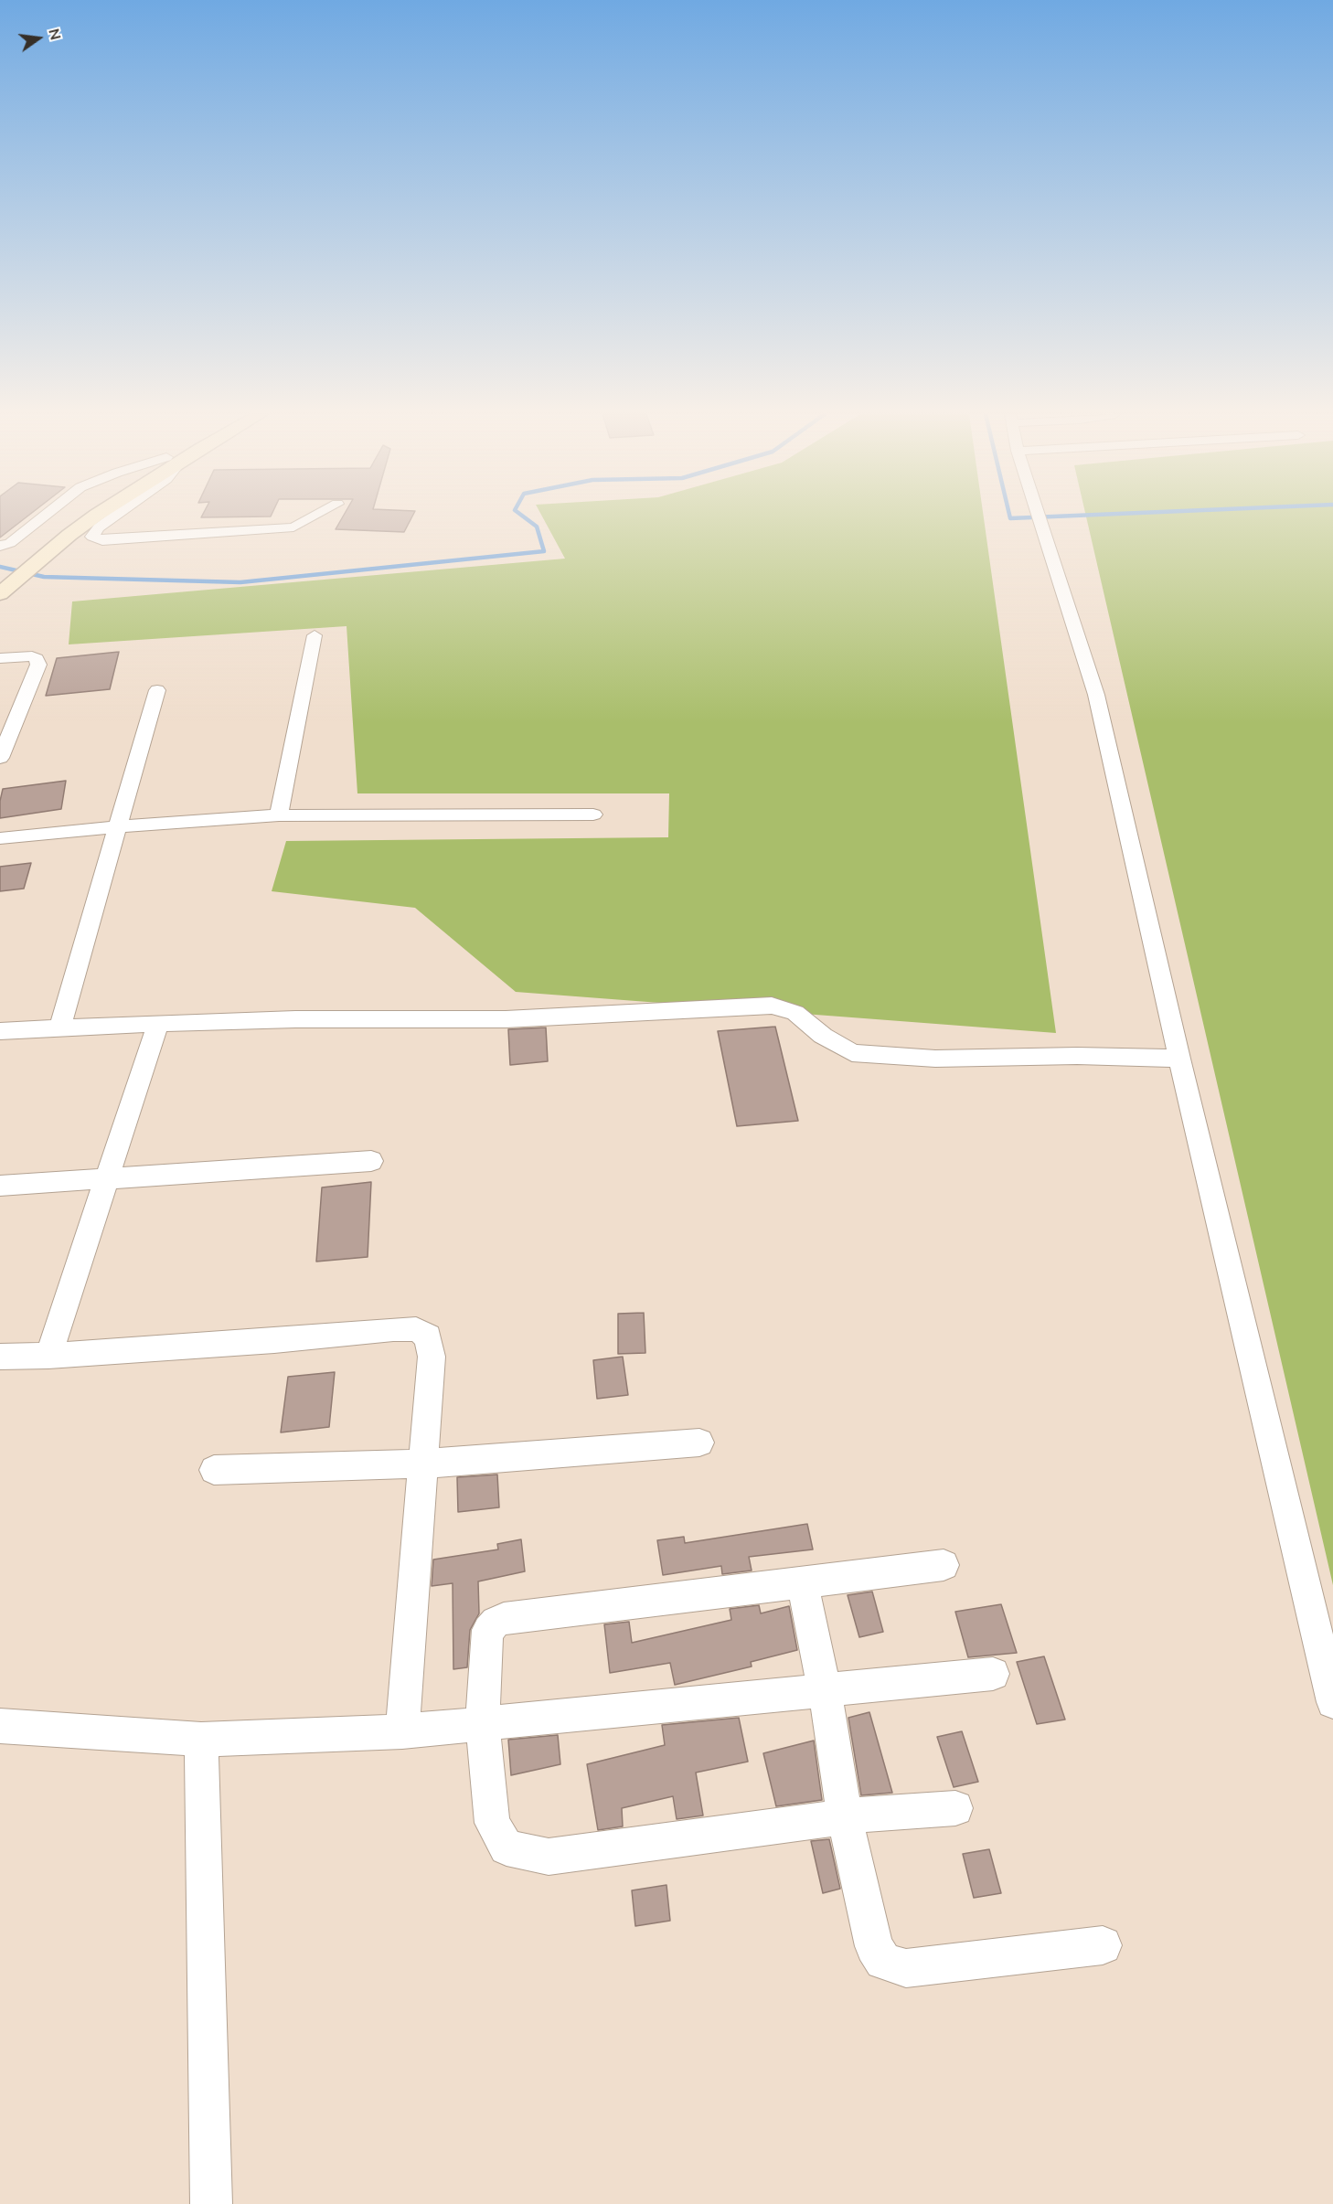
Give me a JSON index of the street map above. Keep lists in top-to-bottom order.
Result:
{
  "north": "right"
}
